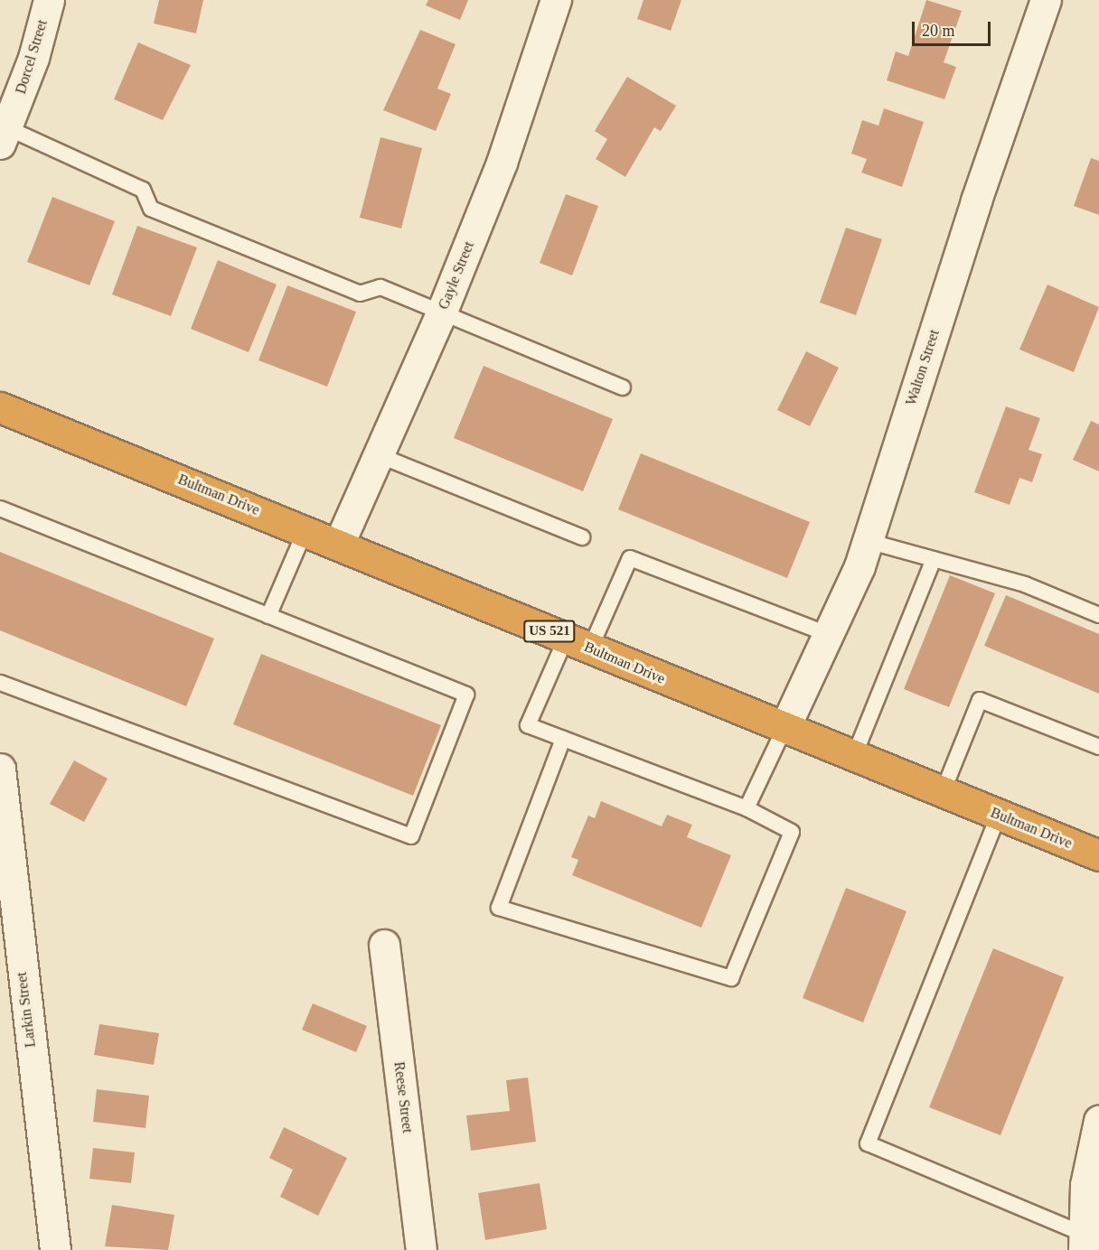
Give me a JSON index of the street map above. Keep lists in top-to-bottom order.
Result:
{
  "streets": {
    "highway": ["Bultman Drive", "US 521"],
    "street": [
      "Dorcel Street",
      "Gayle Street",
      "Walton Street",
      "Larkin Street",
      "Reese Street"
    ]
  },
  "crossings": [
    ["Gayle Street", "Bultman Drive"],
    ["Walton Street", "Bultman Drive"]
  ],
  "scale_bar": "20 m"
}
